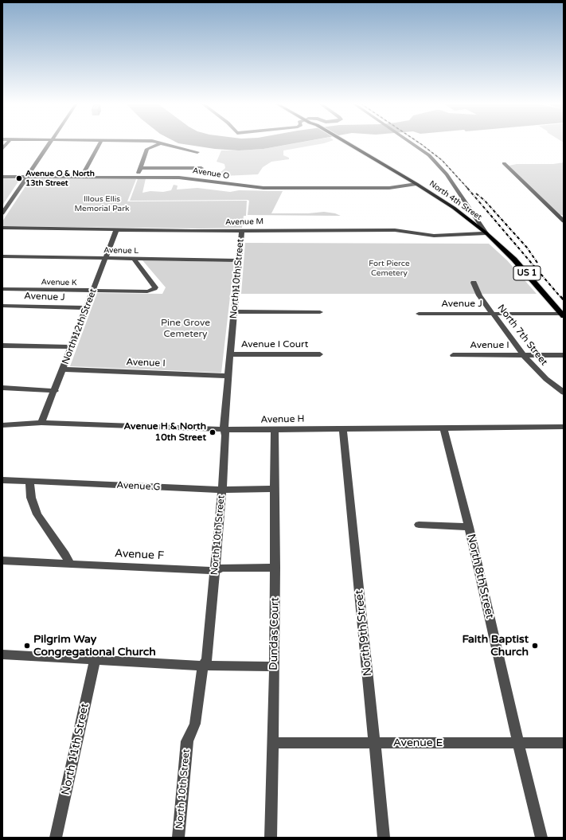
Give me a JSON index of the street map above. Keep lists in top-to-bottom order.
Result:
{
  "streets": {
    "main road": ["North 4th Street", "US 1"],
    "street": [
      "Avenue O",
      "Avenue M",
      "Avenue L",
      "North 10th Street",
      "Avenue K",
      "Avenue J",
      "North 12th Street",
      "North 7th Street",
      "Avenue I Court",
      "Avenue I",
      "Avenue H",
      "Avenue G",
      "Avenue F",
      "North 8th Street",
      "North 9th Street",
      "Dundas Court",
      "Avenue E",
      "North 11th Street"
    ]
  },
  "crossings": [
    ["Avenue O", "North 4th Street"],
    ["North 4th Street", "Avenue M"],
    ["North 4th Street", "Avenue J"],
    ["Avenue M", "North 10th Street"],
    ["Avenue M", "North 12th Street"],
    ["Avenue L", "North 10th Street"],
    ["Avenue L", "Avenue K"],
    ["Avenue L", "North 12th Street"],
    ["North 10th Street", "Avenue I Court"],
    ["North 10th Street", "Avenue I"],
    ["North 10th Street", "Avenue H"],
    ["North 10th Street", "Avenue G"],
    ["North 10th Street", "Avenue F"],
    ["Avenue K", "North 12th Street"],
    ["Avenue J", "North 12th Street"],
    ["Avenue J", "North 7th Street"],
    ["North 12th Street", "Avenue I"],
    ["North 12th Street", "Avenue H"],
    ["North 7th Street", "Avenue I"],
    ["Avenue H", "North 8th Street"],
    ["Avenue H", "North 9th Street"],
    ["Avenue H", "Dundas Court"],
    ["Avenue G", "Dundas Court"],
    ["Avenue F", "Dundas Court"],
    ["North 8th Street", "Avenue E"],
    ["North 9th Street", "Avenue E"],
    ["Dundas Court", "Avenue E"]
  ],
  "parks": ["Illous Ellis Memorial Park", "Fort Pierce Cemetery", "Pine Grove Cemetery"],
  "places": [
    "Avenue O & North 13th Street",
    "Avenue H & North 10th Street",
    "Pilgrim Way Congregational Church",
    "Faith Baptist Church"
  ]
}
